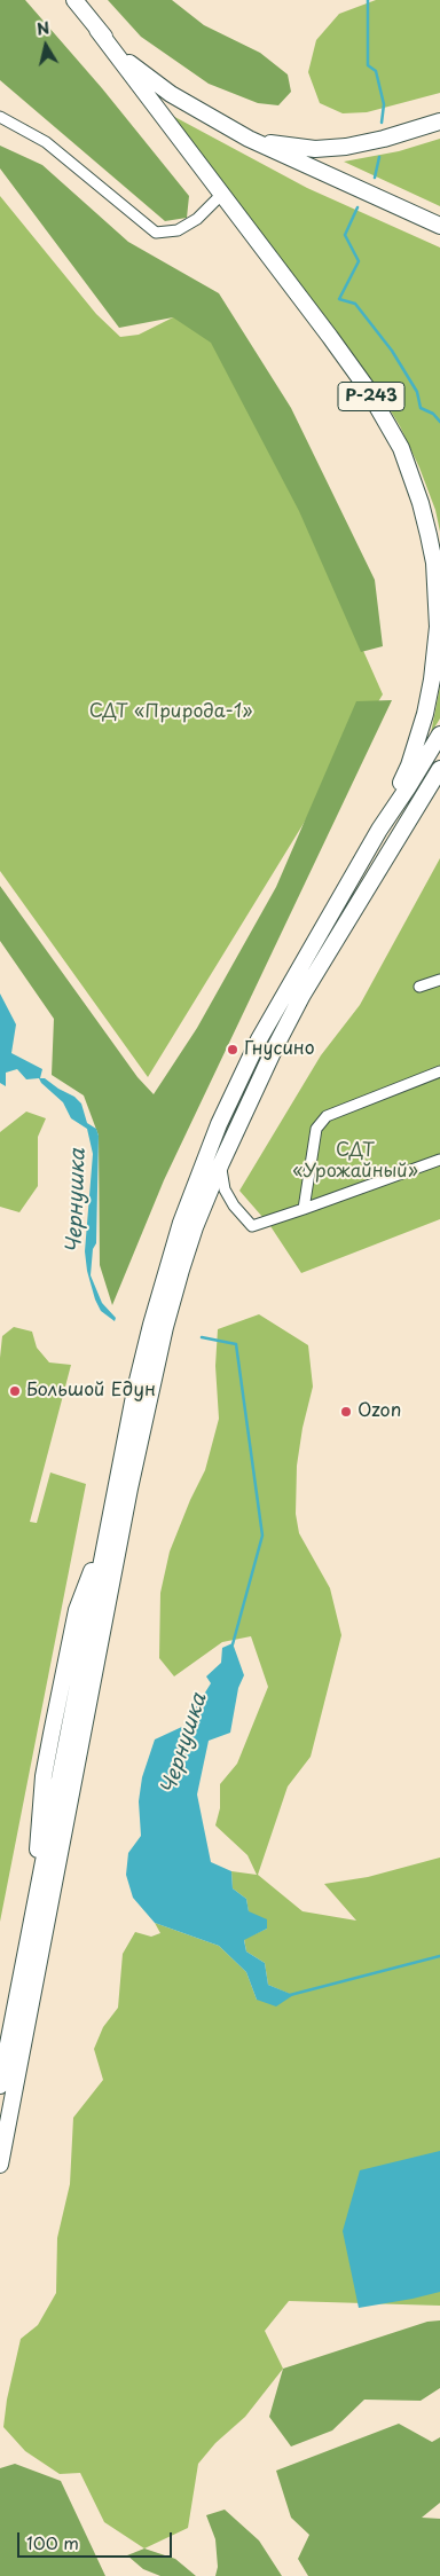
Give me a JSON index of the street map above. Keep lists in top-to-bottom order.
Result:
{
  "streets": {
    "highway": ["Р-243"]
  },
  "water": ["Чернушка"],
  "parks": ["СДТ «Природа-1»", "СДТ «Урожайный»"],
  "places": ["Гнусино", "Большой Едун", "Ozon"],
  "scale_bar": "100 m",
  "north": "top"
}
